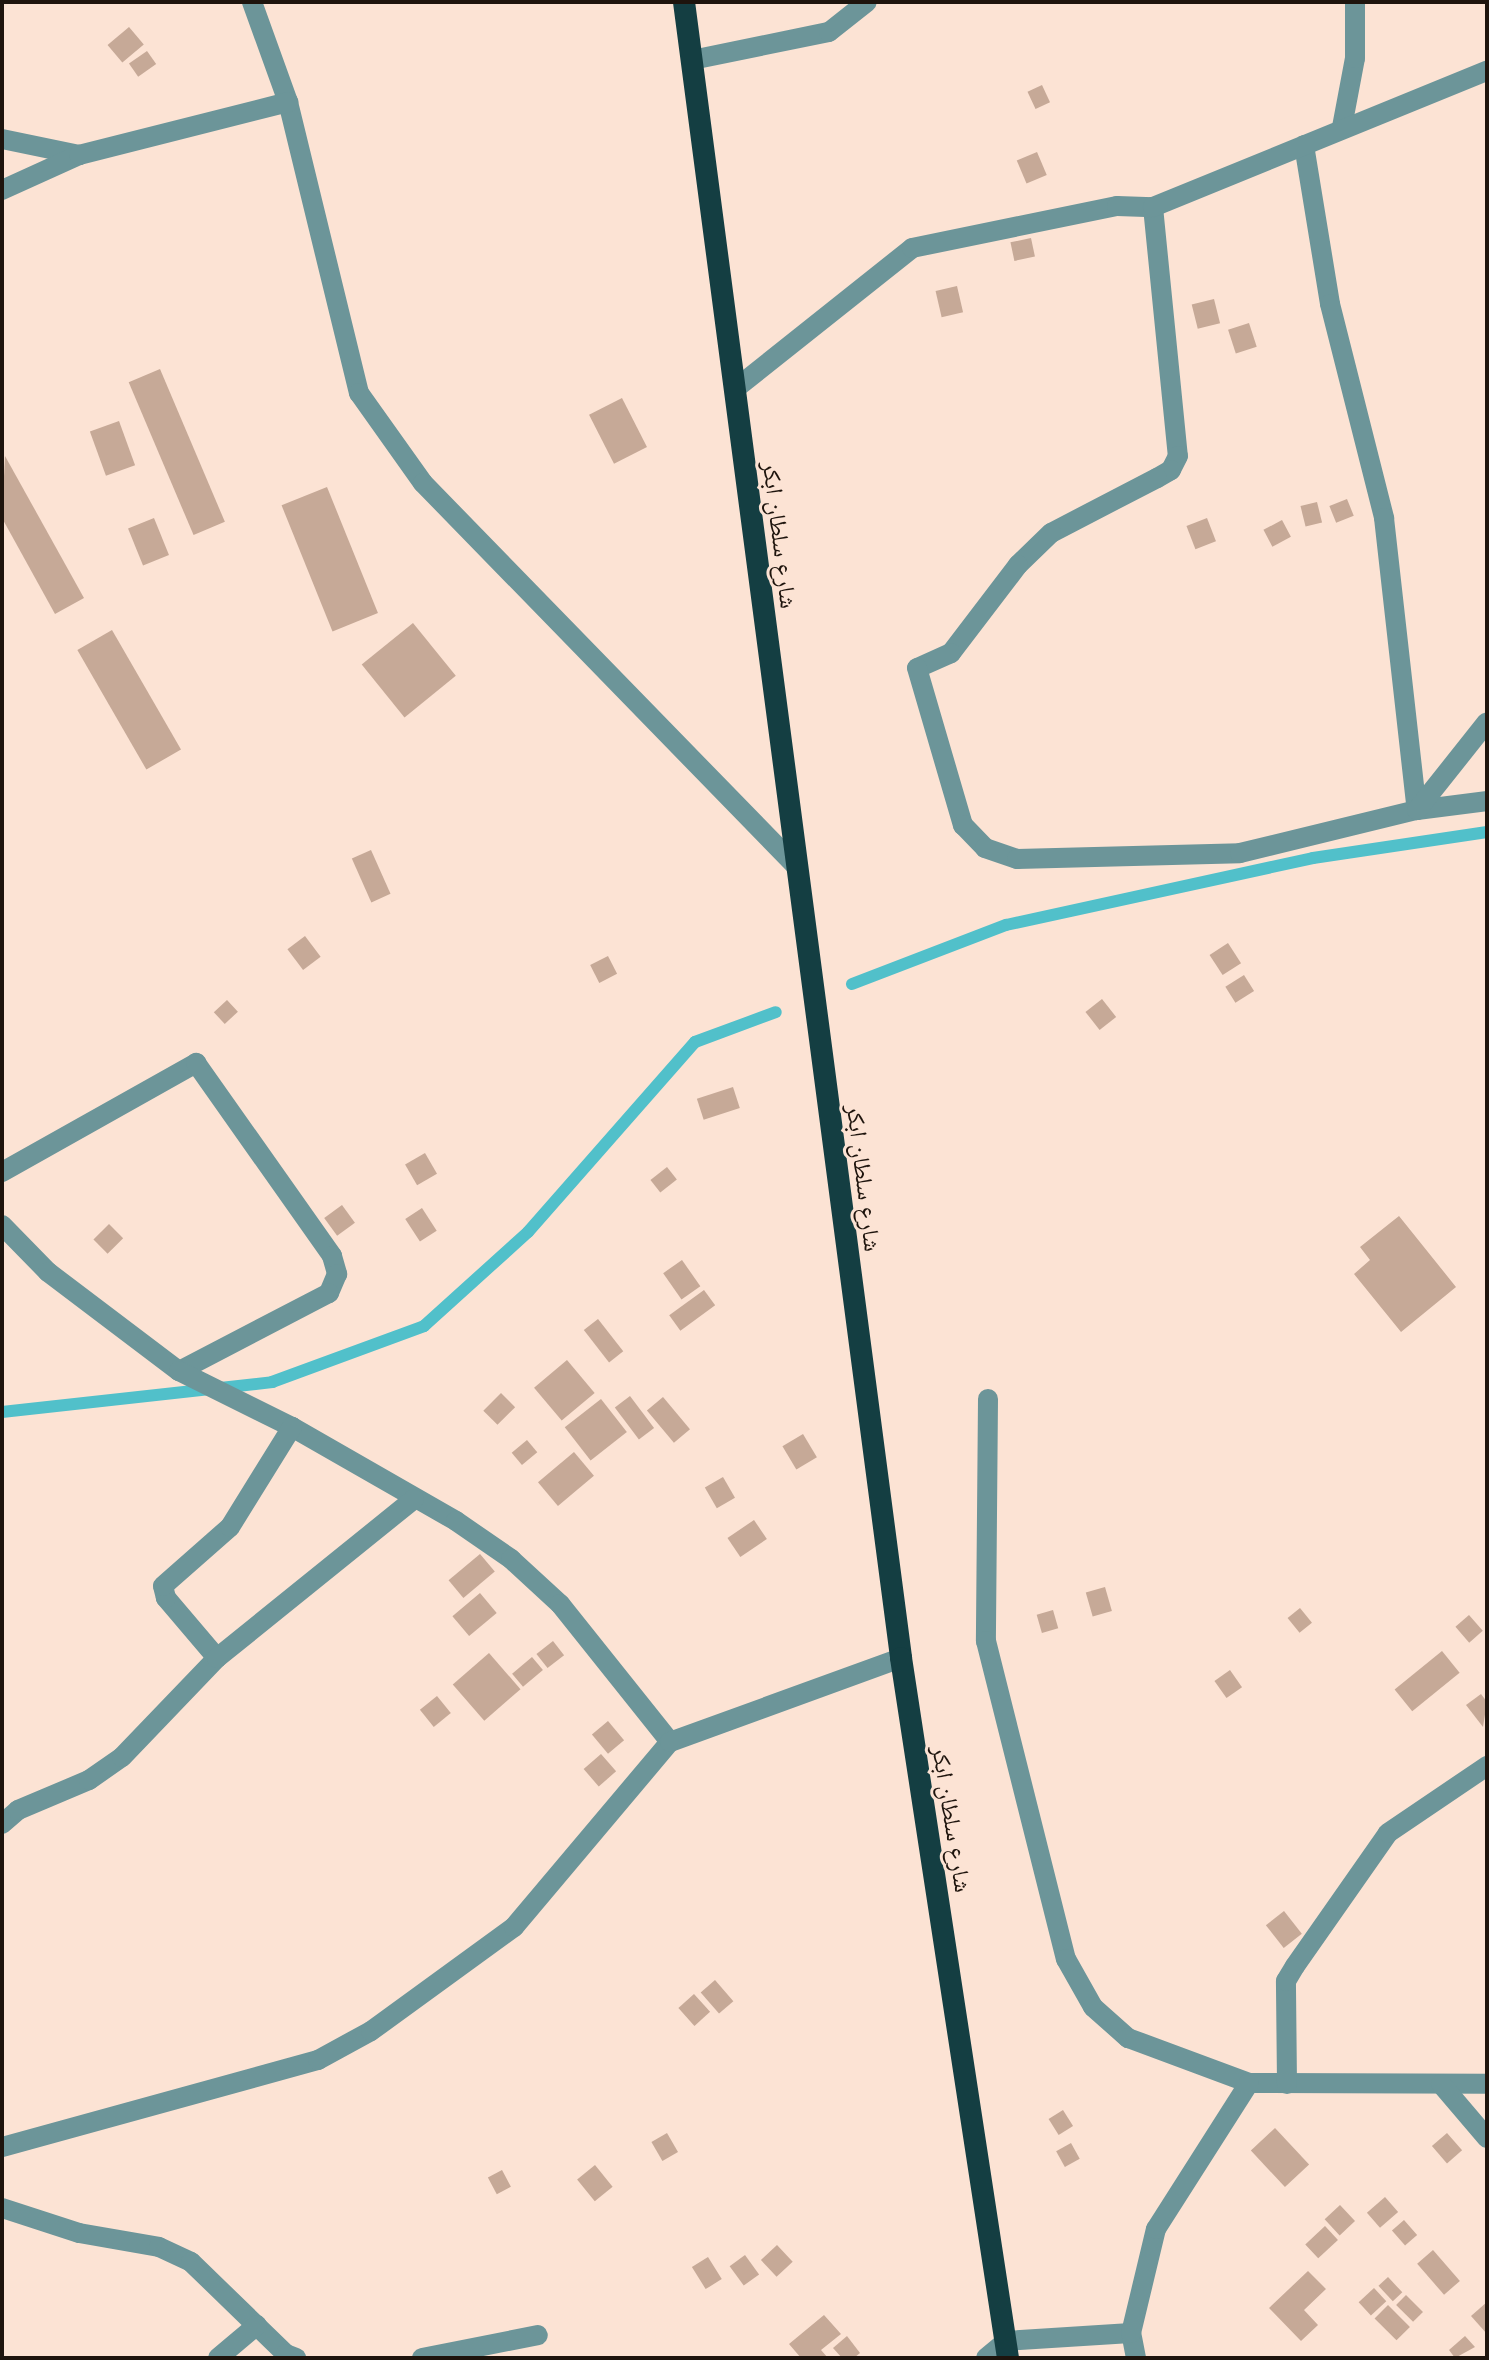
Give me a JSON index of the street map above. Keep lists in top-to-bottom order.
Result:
{
  "streets": {
    "highway": ["شارع سلطان ابكر"]
  }
}
